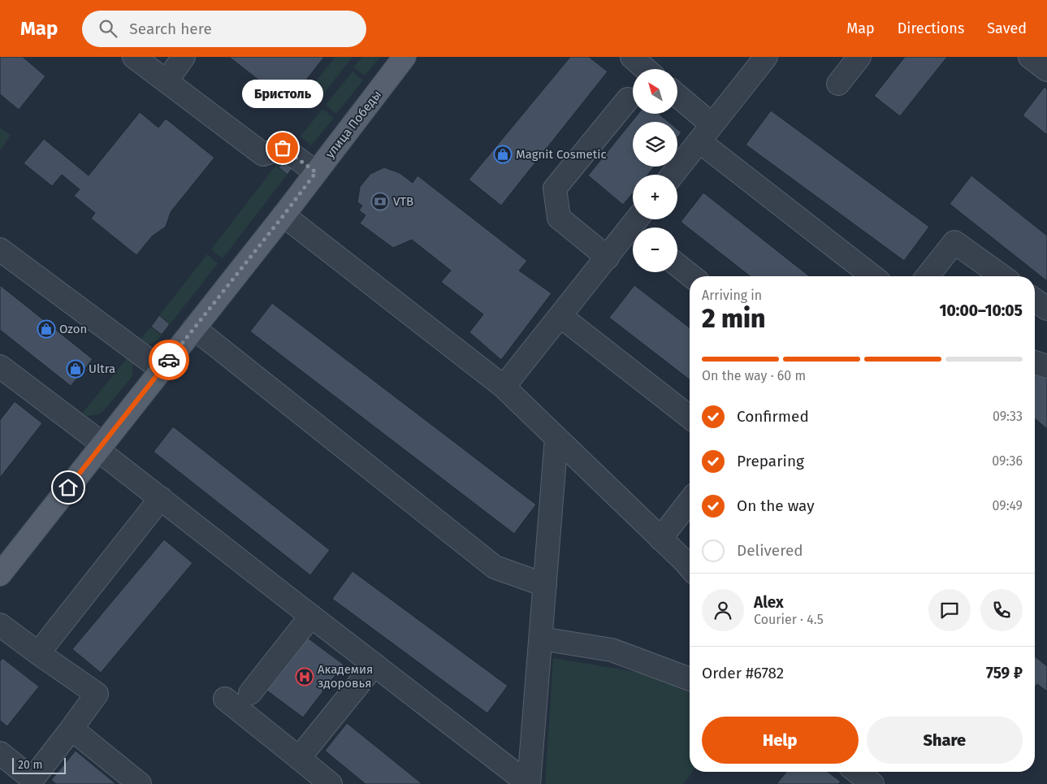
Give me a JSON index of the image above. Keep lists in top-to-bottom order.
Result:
{
  "streets": {
    "main road": ["улица Победы"]
  },
  "places": {
    "other": ["Бристоль"],
    "shop": ["Magnit Cosmetic", "Ozon", "Ultra"],
    "bank": ["VTB"],
    "hospital": ["Академия здоровья"]
  },
  "scale_bar": "20 m",
  "north": "top left",
  "page": {
    "header": "Map",
    "search": "Search here",
    "nav": ["Map", "Directions", "Saved"],
    "map_buttons": ["+", "−"],
    "bubble": "Бристоль",
    "heading": ["2 min", "Arriving in", "10:00–10:05"],
    "panel": [
      "Alex",
      "Courier · 4.5",
      "Order #6782",
      "759 ₽"
    ],
    "bar": "On the way · 60 m",
    "list": [
      ["Confirmed", "09:33"],
      ["Preparing", "09:36"],
      ["On the way", "09:49"],
      "Delivered"
    ],
    "buttons": ["Help", "Share"],
    "scale": "20 m"
  }
}
